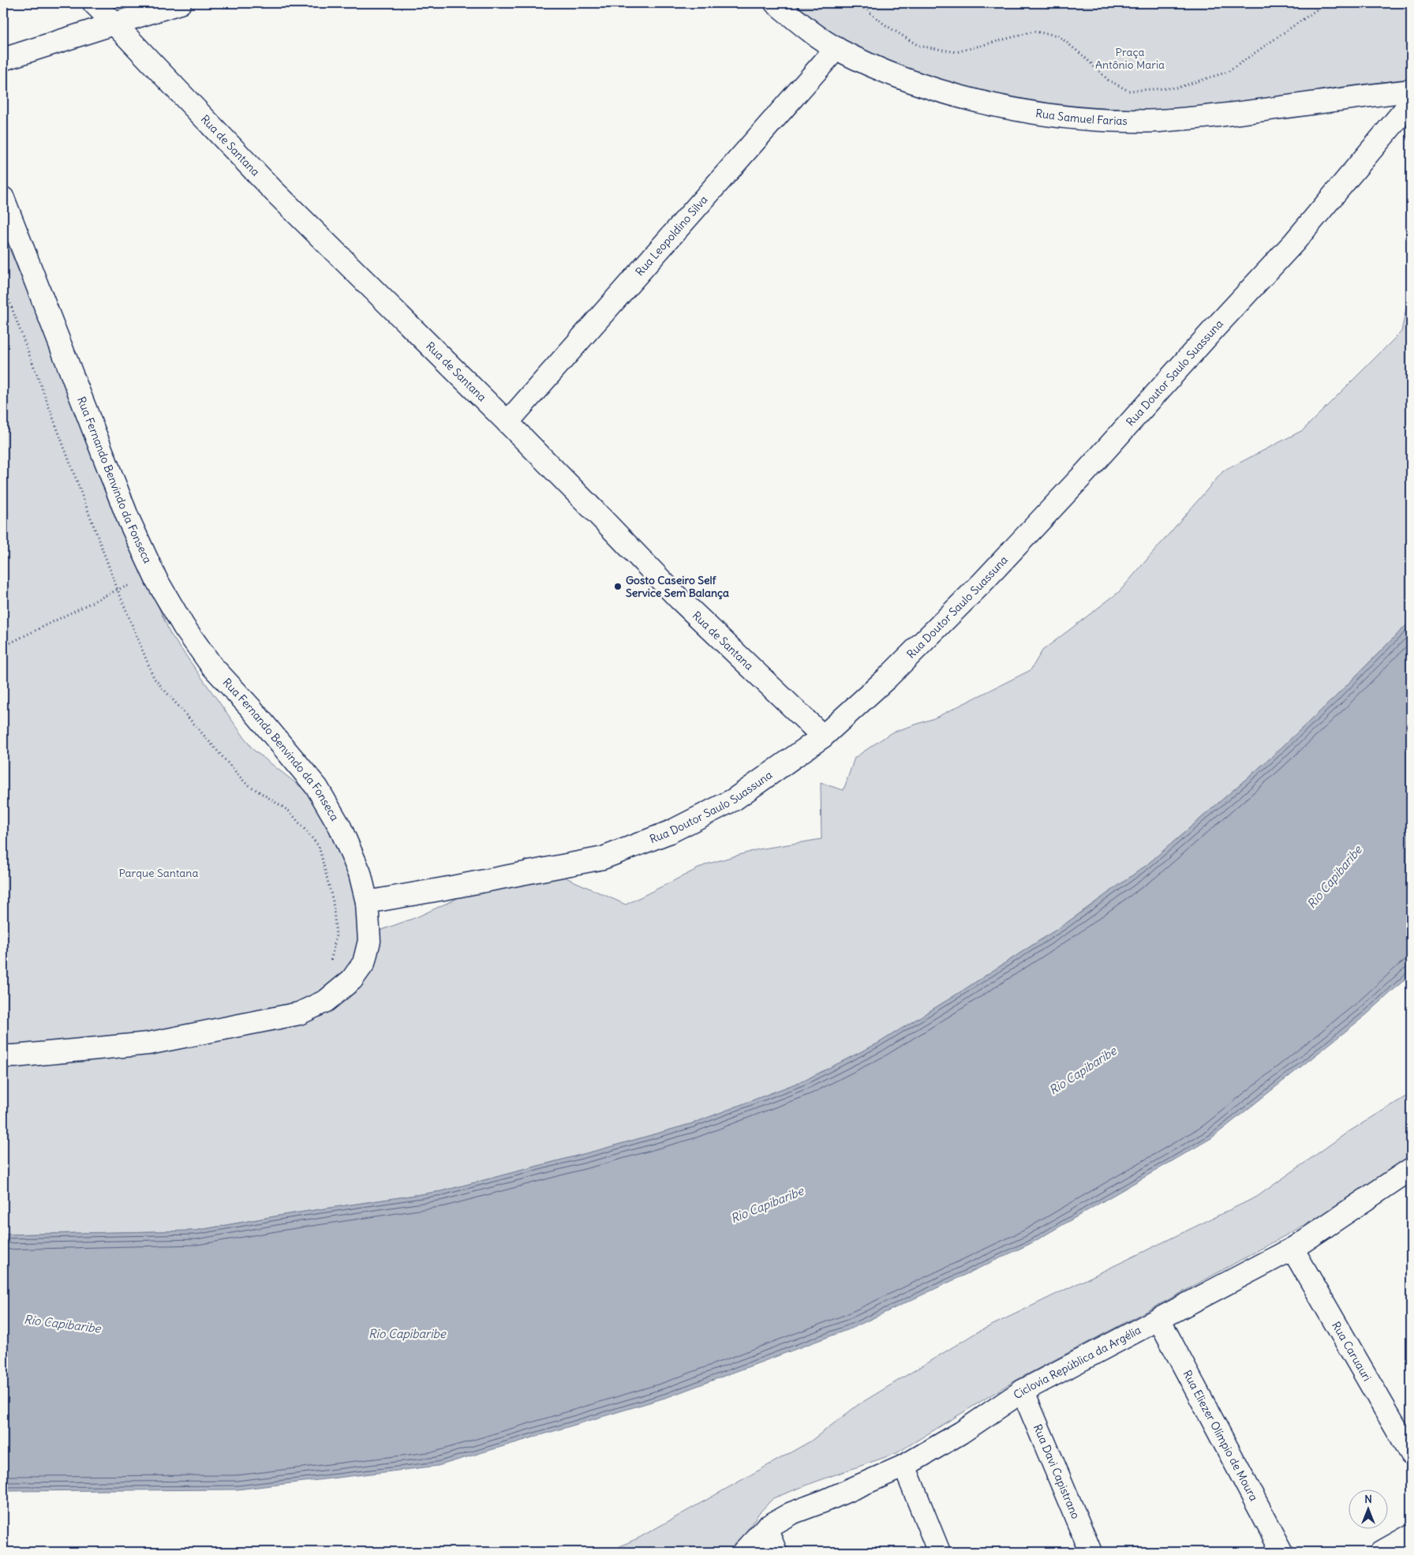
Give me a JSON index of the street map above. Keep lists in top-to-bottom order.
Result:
{
  "streets": {
    "street": [
      "Rua Samuel Farias",
      "Rua de Santana",
      "Rua Leopoldino Silva",
      "Rua Doutor Saulo Suassuna",
      "Rua Fernando Benvindo da Fonseca",
      "Rua Caruauri",
      "Ciclovia República da Argélia",
      "Rua Eliezer Olímpio de Moura",
      "Rua Davi Capistrano"
    ]
  },
  "crossings": [
    ["Rua Samuel Farias", "Rua Leopoldino Silva"],
    ["Rua de Santana", "Rua Leopoldino Silva"],
    ["Rua de Santana", "Rua Doutor Saulo Suassuna"],
    ["Rua Doutor Saulo Suassuna", "Rua Fernando Benvindo da Fonseca"],
    ["Rua Caruauri", "Ciclovia República da Argélia"],
    ["Ciclovia República da Argélia", "Rua Eliezer Olímpio de Moura"],
    ["Ciclovia República da Argélia", "Rua Davi Capistrano"]
  ],
  "water": ["Rio Capibaribe"],
  "parks": ["Praça Antônio Maria", "Parque Santana"],
  "places": ["Gosto Caseiro Self Service Sem Balança"],
  "north": "top"
}
